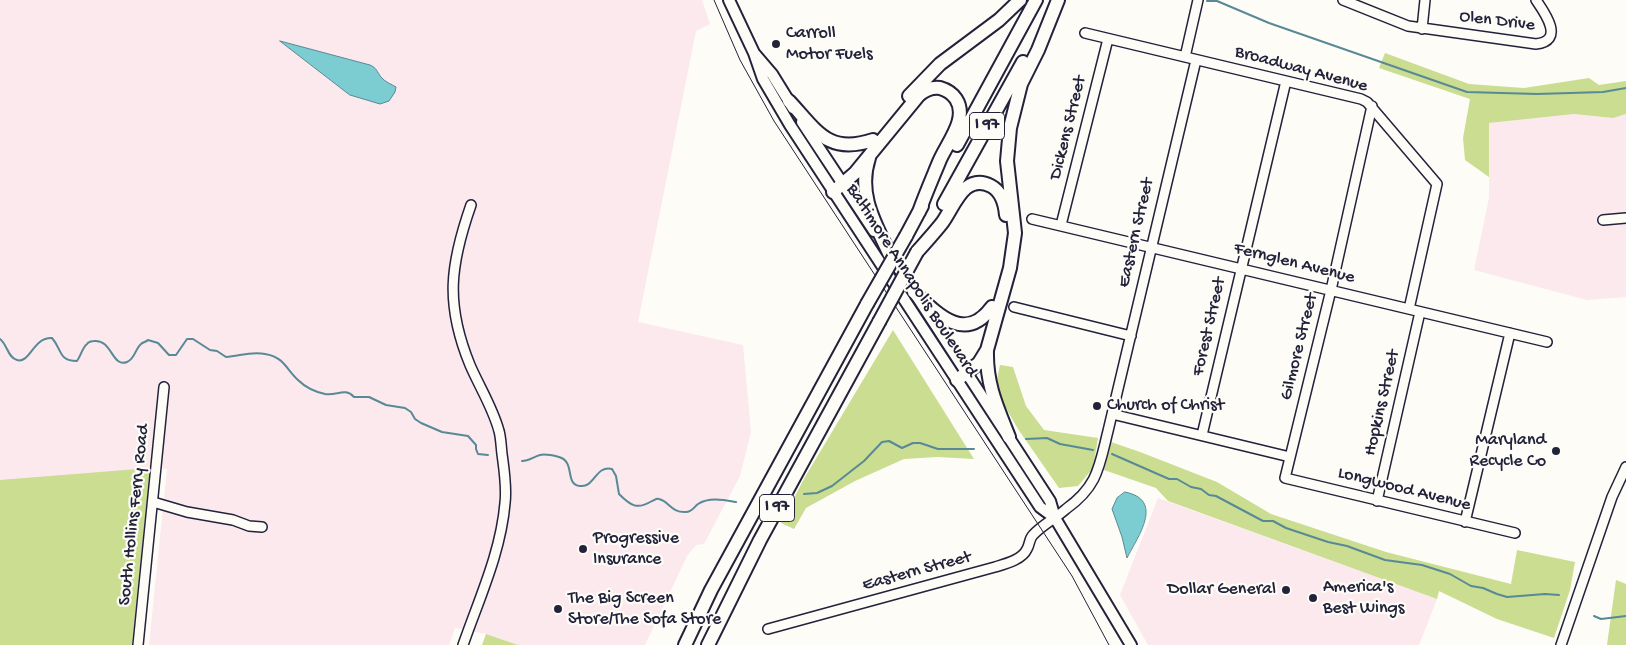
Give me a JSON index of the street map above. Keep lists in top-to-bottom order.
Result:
{
  "streets": {
    "highway": ["I 97"],
    "main road": ["Baltimore Annapolis Boulevard"],
    "street": [
      "Olen Drive",
      "Broadway Avenue",
      "Dickens Street",
      "Eastern Street",
      "Fernglen Avenue",
      "Forest Street",
      "Gilmore Street",
      "Hopkins Street",
      "Longwood Avenue",
      "South Hollins Ferry Road"
    ]
  },
  "crossings": [
    ["Broadway Avenue", "Dickens Street"],
    ["Broadway Avenue", "Eastern Street"],
    ["Broadway Avenue", "Fernglen Avenue"],
    ["Broadway Avenue", "Forest Street"],
    ["Broadway Avenue", "Gilmore Street"],
    ["Dickens Street", "Fernglen Avenue"],
    ["Eastern Street", "Fernglen Avenue"],
    ["Eastern Street", "Baltimore Annapolis Boulevard"],
    ["Fernglen Avenue", "Forest Street"],
    ["Fernglen Avenue", "Gilmore Street"],
    ["Fernglen Avenue", "Hopkins Street"],
    ["Gilmore Street", "Longwood Avenue"],
    ["Hopkins Street", "Longwood Avenue"]
  ],
  "places": [
    "Carroll Motor Fuels",
    "Church of Christ",
    "Maryland Recycle Co",
    "Progressive Insurance",
    "Dollar General",
    "America's Best Wings",
    "The Big Screen Store/The Sofa Store"
  ]
}
